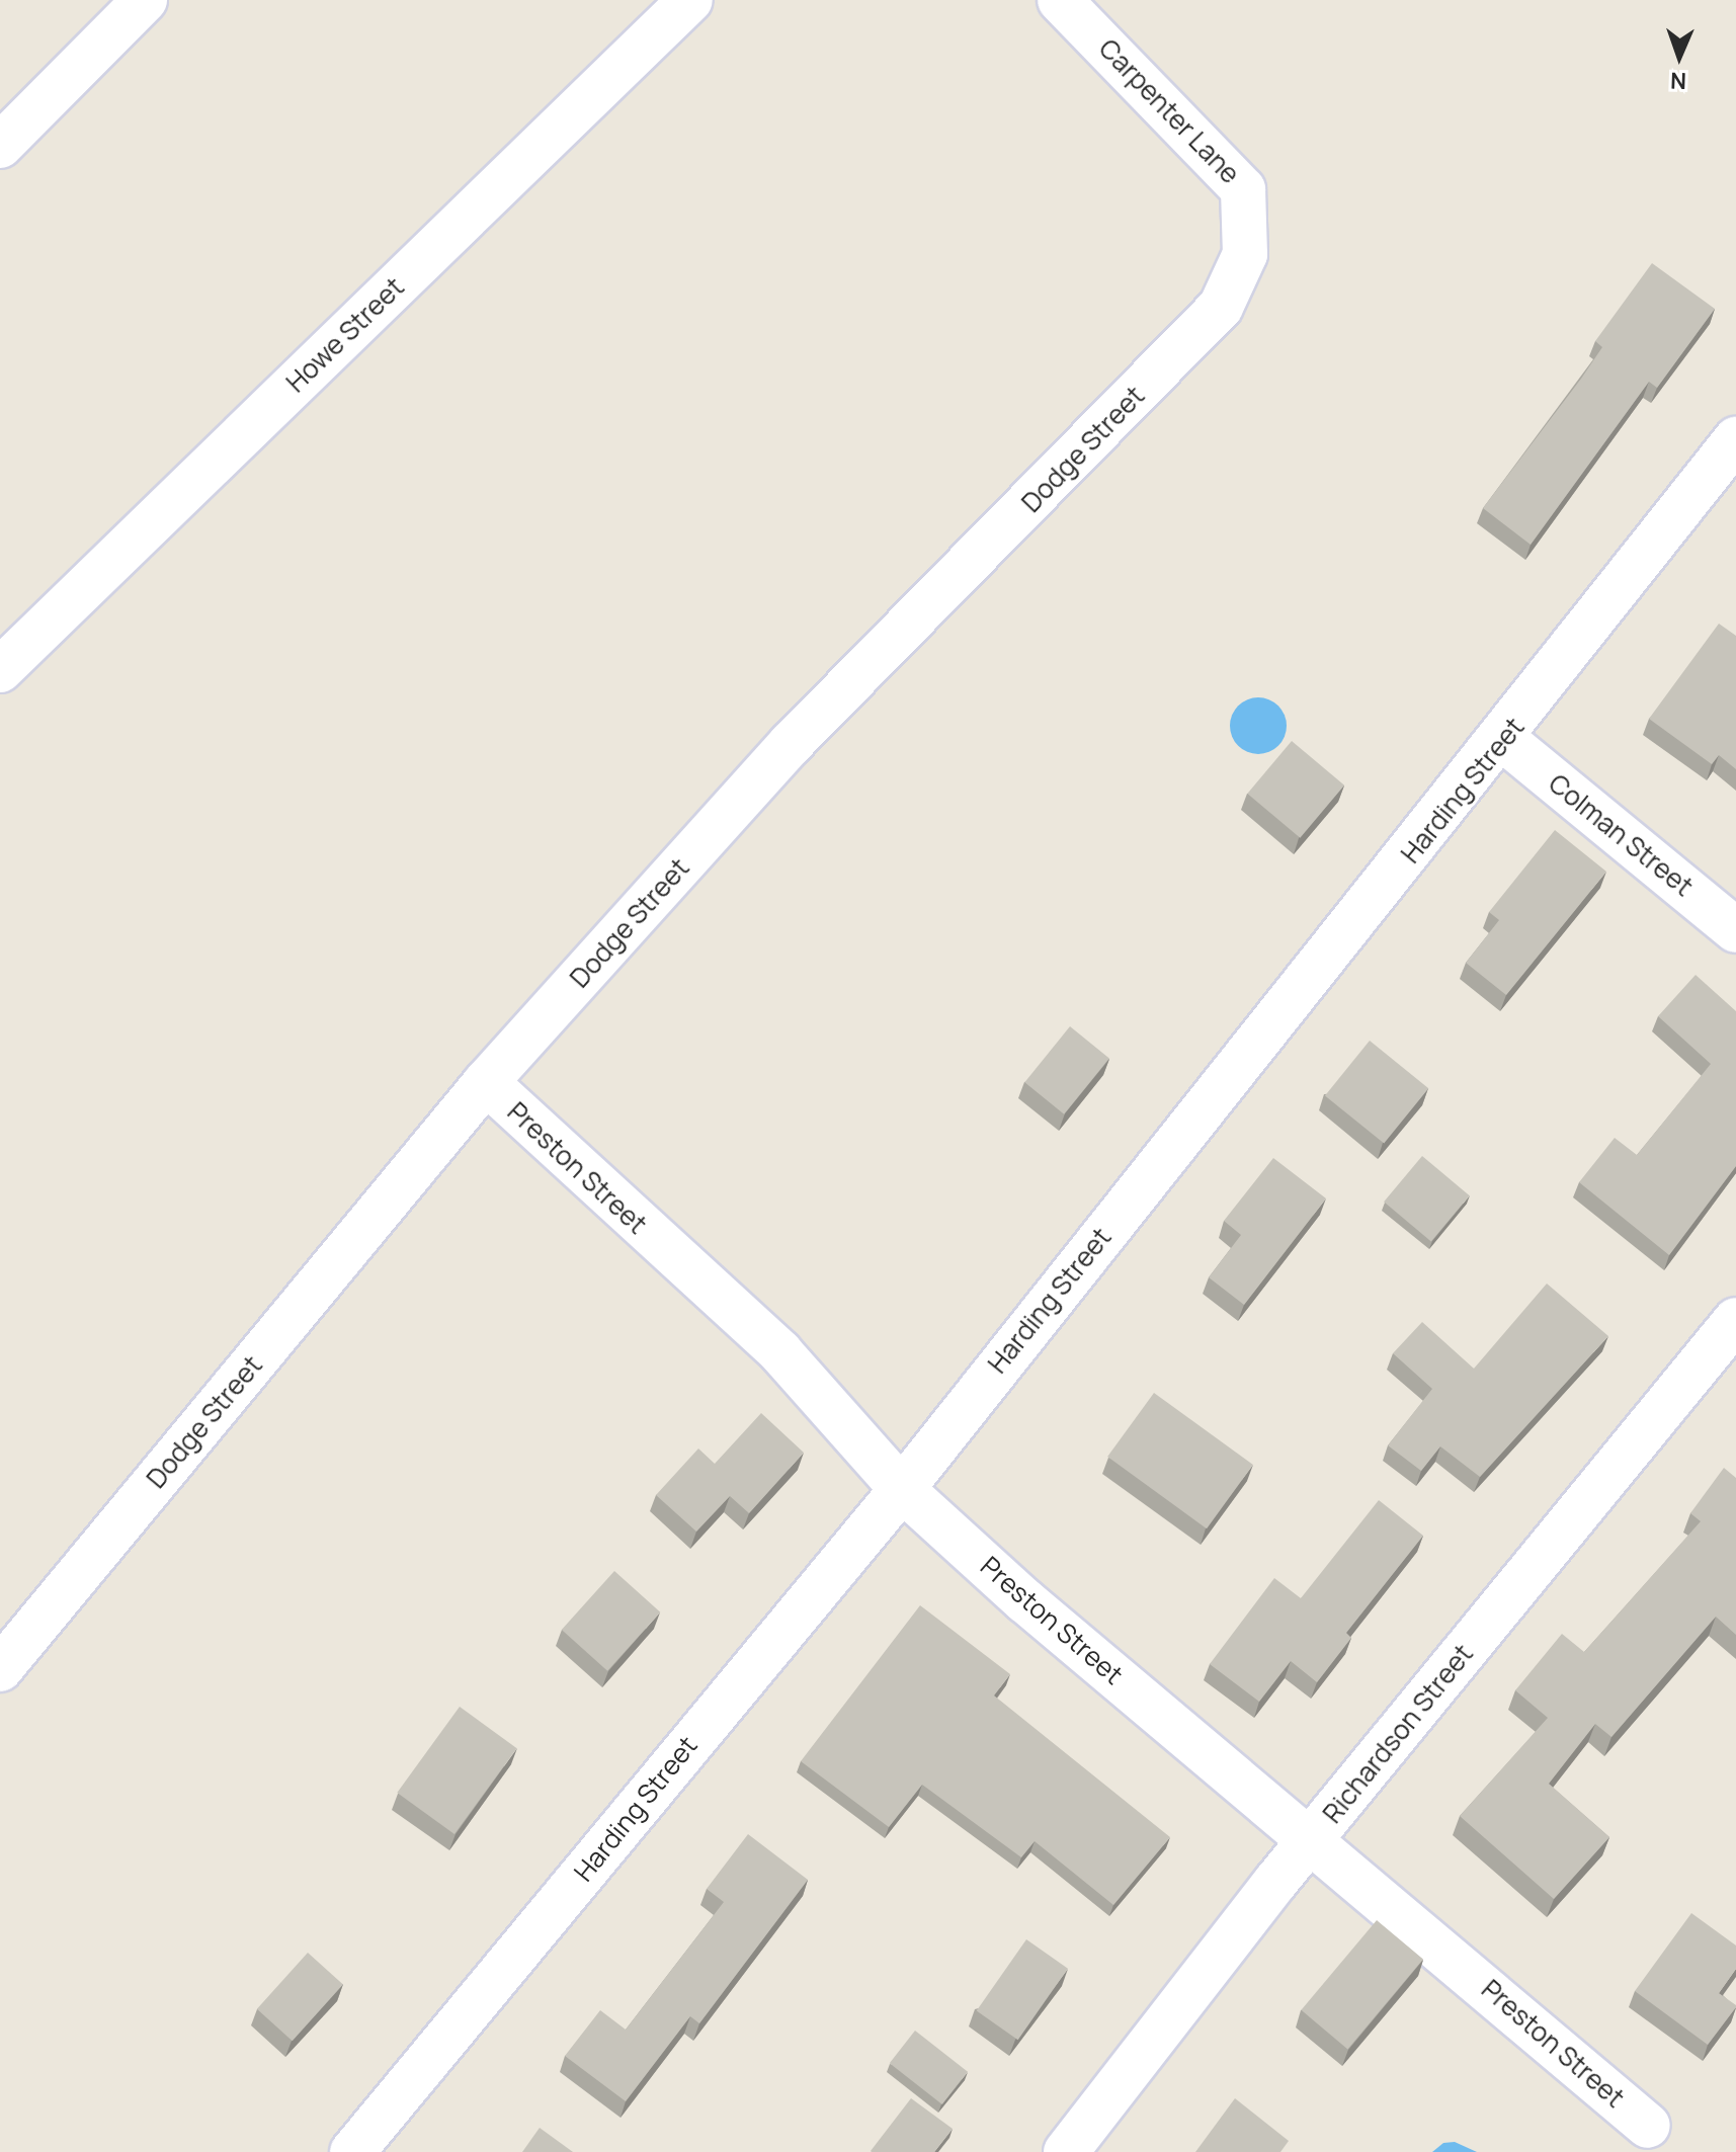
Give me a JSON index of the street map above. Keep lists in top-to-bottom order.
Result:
{
  "streets": {
    "street": [
      "Carpenter Lane",
      "Howe Street",
      "Dodge Street",
      "Harding Street",
      "Colman Street",
      "Preston Street",
      "Richardson Street"
    ]
  },
  "crossings": [
    ["Carpenter Lane", "Dodge Street"],
    ["Dodge Street", "Preston Street"],
    ["Harding Street", "Colman Street"],
    ["Harding Street", "Preston Street"],
    ["Preston Street", "Richardson Street"]
  ],
  "north": "bottom"
}
